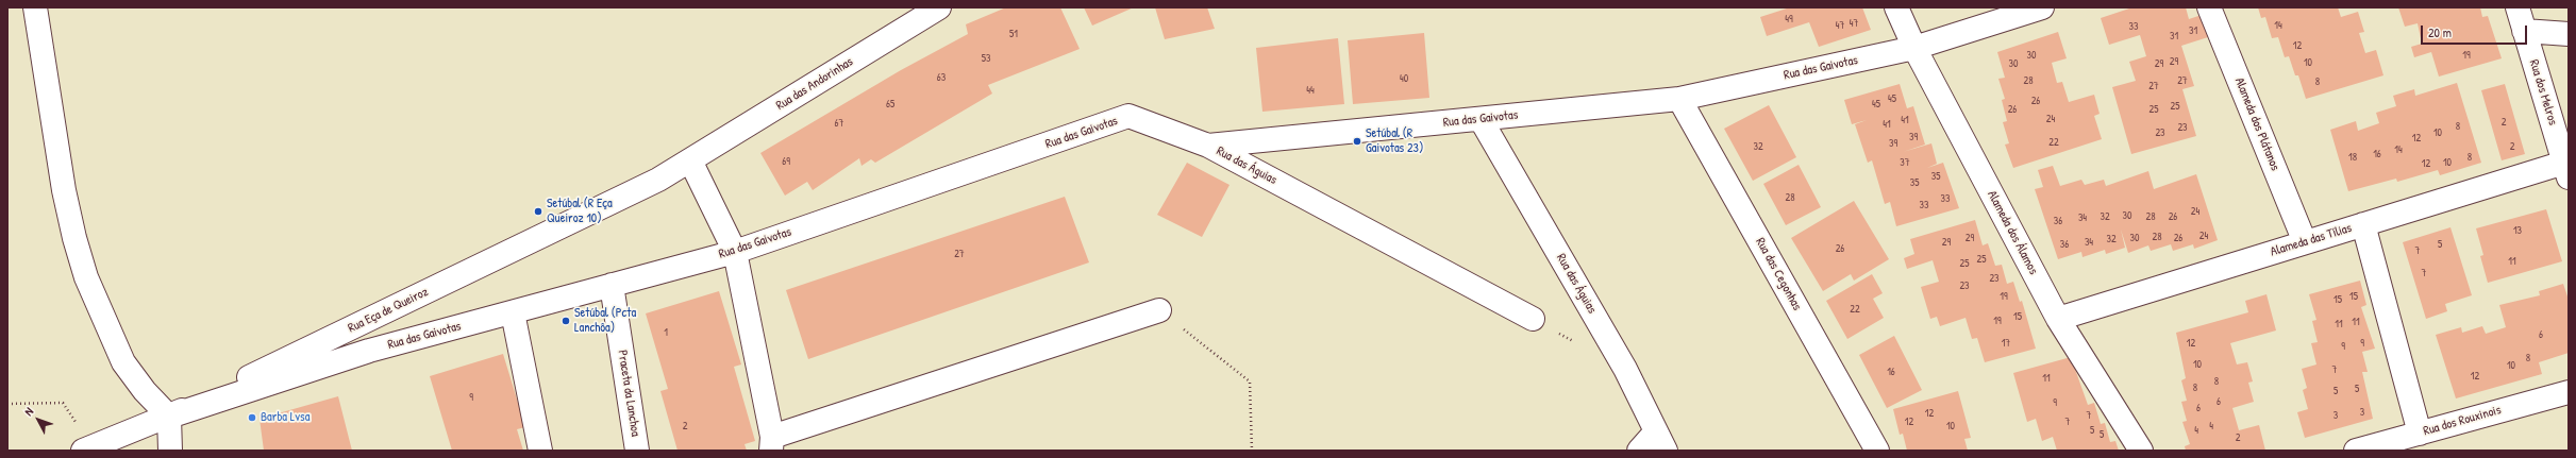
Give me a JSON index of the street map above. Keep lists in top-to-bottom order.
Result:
{
  "streets": {
    "street": [
      "Rua das Gaivotas",
      "Rua das Andorinhas",
      "Rua dos Melros",
      "Alameda dos Plátanos",
      "Rua das Águias",
      "Alameda dos Álamos",
      "Alameda das Tílias",
      "Rua das Cegonhas",
      "Rua Eça de Queiroz",
      "Praceta da Lanchoa",
      "Rua dos Rouxinois"
    ]
  },
  "crossings": [
    ["Rua das Gaivotas", "Rua das Águias"],
    ["Rua das Gaivotas", "Alameda dos Álamos"],
    ["Rua das Gaivotas", "Rua das Cegonhas"],
    ["Rua das Gaivotas", "Rua Eça de Queiroz"],
    ["Rua das Gaivotas", "Praceta da Lanchoa"],
    ["Rua das Andorinhas", "Rua Eça de Queiroz"],
    ["Rua dos Melros", "Alameda das Tílias"],
    ["Alameda dos Plátanos", "Alameda das Tílias"],
    ["Alameda dos Álamos", "Alameda das Tílias"]
  ],
  "places": [
    "Setúbal (R Gaivotas 23)",
    "Setúbal (R Eça Queiroz 10)",
    "Setúbal (Pcta Lanchôa)",
    "Barba Lvsa"
  ],
  "house_numbers": [
    "49",
    "47",
    "47",
    "14",
    "33",
    "31",
    "51",
    "31",
    "12",
    "30",
    "19",
    "53",
    "29",
    "10",
    "30",
    "29",
    "63",
    "40",
    "28",
    "27",
    "8",
    "27",
    "44",
    "45",
    "26",
    "65",
    "45",
    "25",
    "26",
    "25",
    "24",
    "41",
    "2",
    "67",
    "41",
    "8",
    "23",
    "23",
    "10",
    "39",
    "12",
    "22",
    "39",
    "32",
    "2",
    "14",
    "16",
    "18",
    "8",
    "69",
    "37",
    "10",
    "12",
    "35",
    "35",
    "28",
    "33",
    "33",
    "24",
    "30",
    "32",
    "28",
    "26",
    "34",
    "36",
    "13",
    "24",
    "28",
    "29",
    "30",
    "26",
    "32",
    "29",
    "34",
    "36",
    "5",
    "26",
    "7",
    "27",
    "25",
    "11",
    "25",
    "7",
    "23",
    "23",
    "19",
    "15",
    "15",
    "22",
    "15",
    "19",
    "11",
    "11",
    "1",
    "6",
    "17",
    "12",
    "9",
    "9",
    "8",
    "10",
    "10",
    "7",
    "16",
    "12",
    "11",
    "8",
    "8",
    "5",
    "5",
    "9",
    "6",
    "9",
    "6",
    "3",
    "12",
    "7",
    "3",
    "12",
    "7",
    "2",
    "10",
    "4",
    "5",
    "4",
    "5",
    "2"
  ],
  "scale_bar": "20 m",
  "north": "top left"
}
